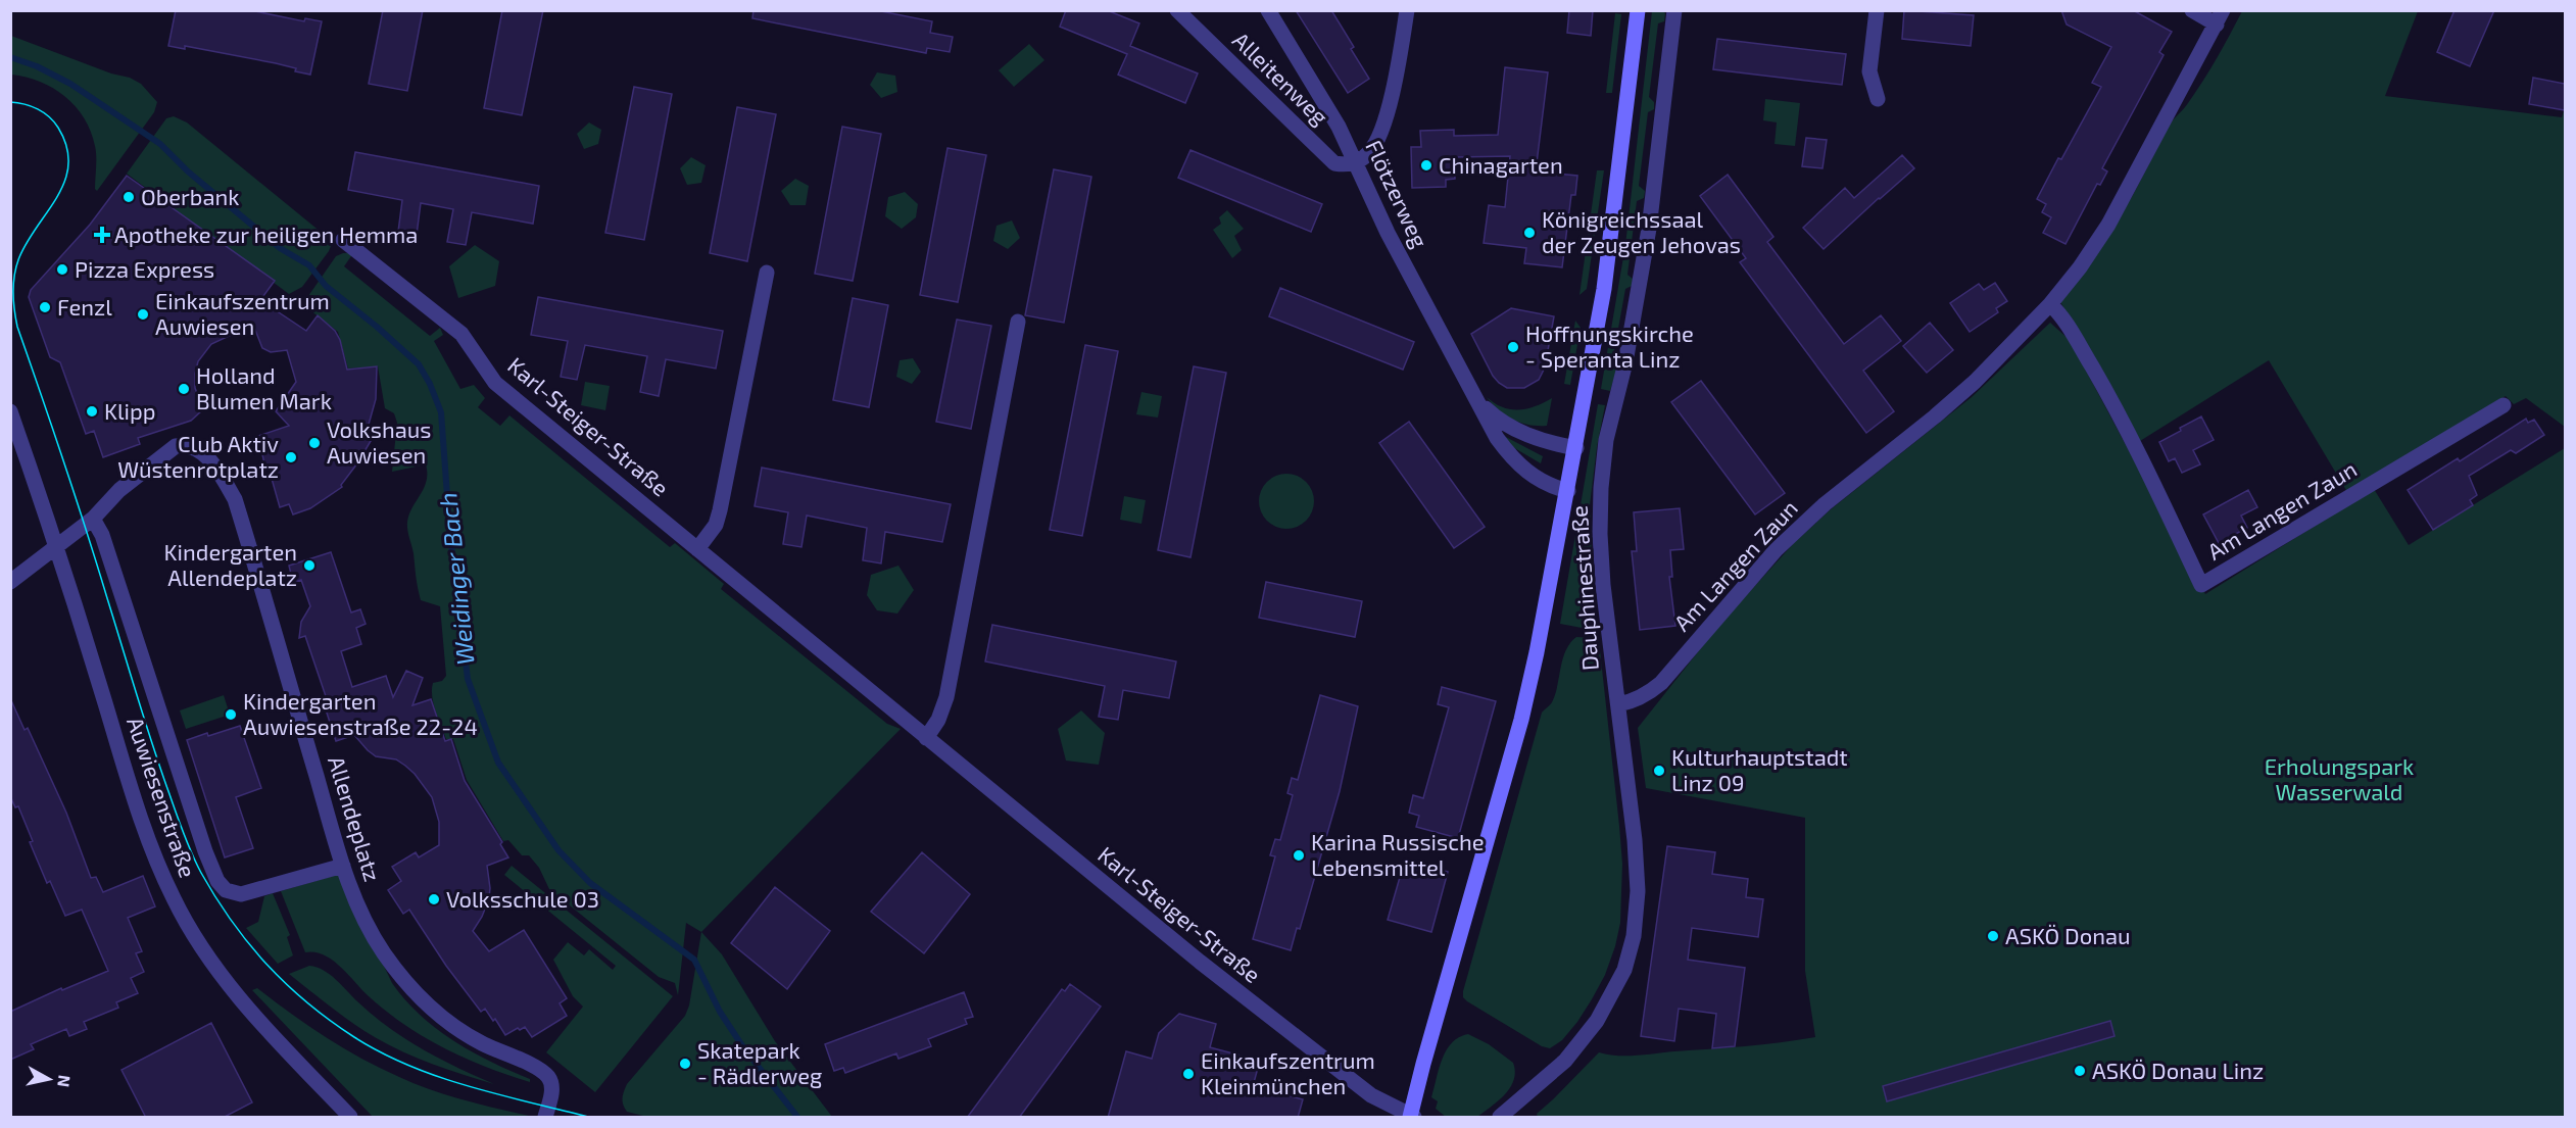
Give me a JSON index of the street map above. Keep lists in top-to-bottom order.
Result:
{
  "streets": {
    "main road": ["Dauphinestraße"],
    "street": [
      "Alleitenweg",
      "Flötzerweg",
      "Karl-Steiger-Straße",
      "Am Langen Zaun",
      "Auwiesenstraße",
      "Allendeplatz"
    ]
  },
  "crossings": [
    ["Alleitenweg", "Flötzerweg"],
    ["Flötzerweg", "Dauphinestraße"],
    ["Karl-Steiger-Straße", "Dauphinestraße"],
    ["Am Langen Zaun", "Dauphinestraße"],
    ["Auwiesenstraße", "Allendeplatz"]
  ],
  "water": ["Weidinger Bach"],
  "parks": ["Erholungspark Wasserwald"],
  "places": {
    "other": [
      "Chinagarten",
      "Oberbank",
      "Königreichssaal der Zeugen Jehovas",
      "Pizza Express",
      "Fenzl",
      "Einkaufszentrum Auwiesen",
      "Hoffnungskirche - Speranta Linz",
      "Holland Blumen Mark",
      "Klipp",
      "Volkshaus Auwiesen",
      "Club Aktiv Wüstenrotplatz",
      "Kindergarten Allendeplatz",
      "Kindergarten Auwiesenstraße 22-24",
      "Kulturhauptstadt Linz 09",
      "Karina Russische Lebensmittel",
      "Volksschule 03",
      "ASKÖ Donau",
      "Skatepark - Rädlerweg",
      "ASKÖ Donau Linz",
      "Einkaufszentrum Kleinmünchen"
    ],
    "health": ["Apotheke zur heiligen Hemma"]
  },
  "north": "right"
}
